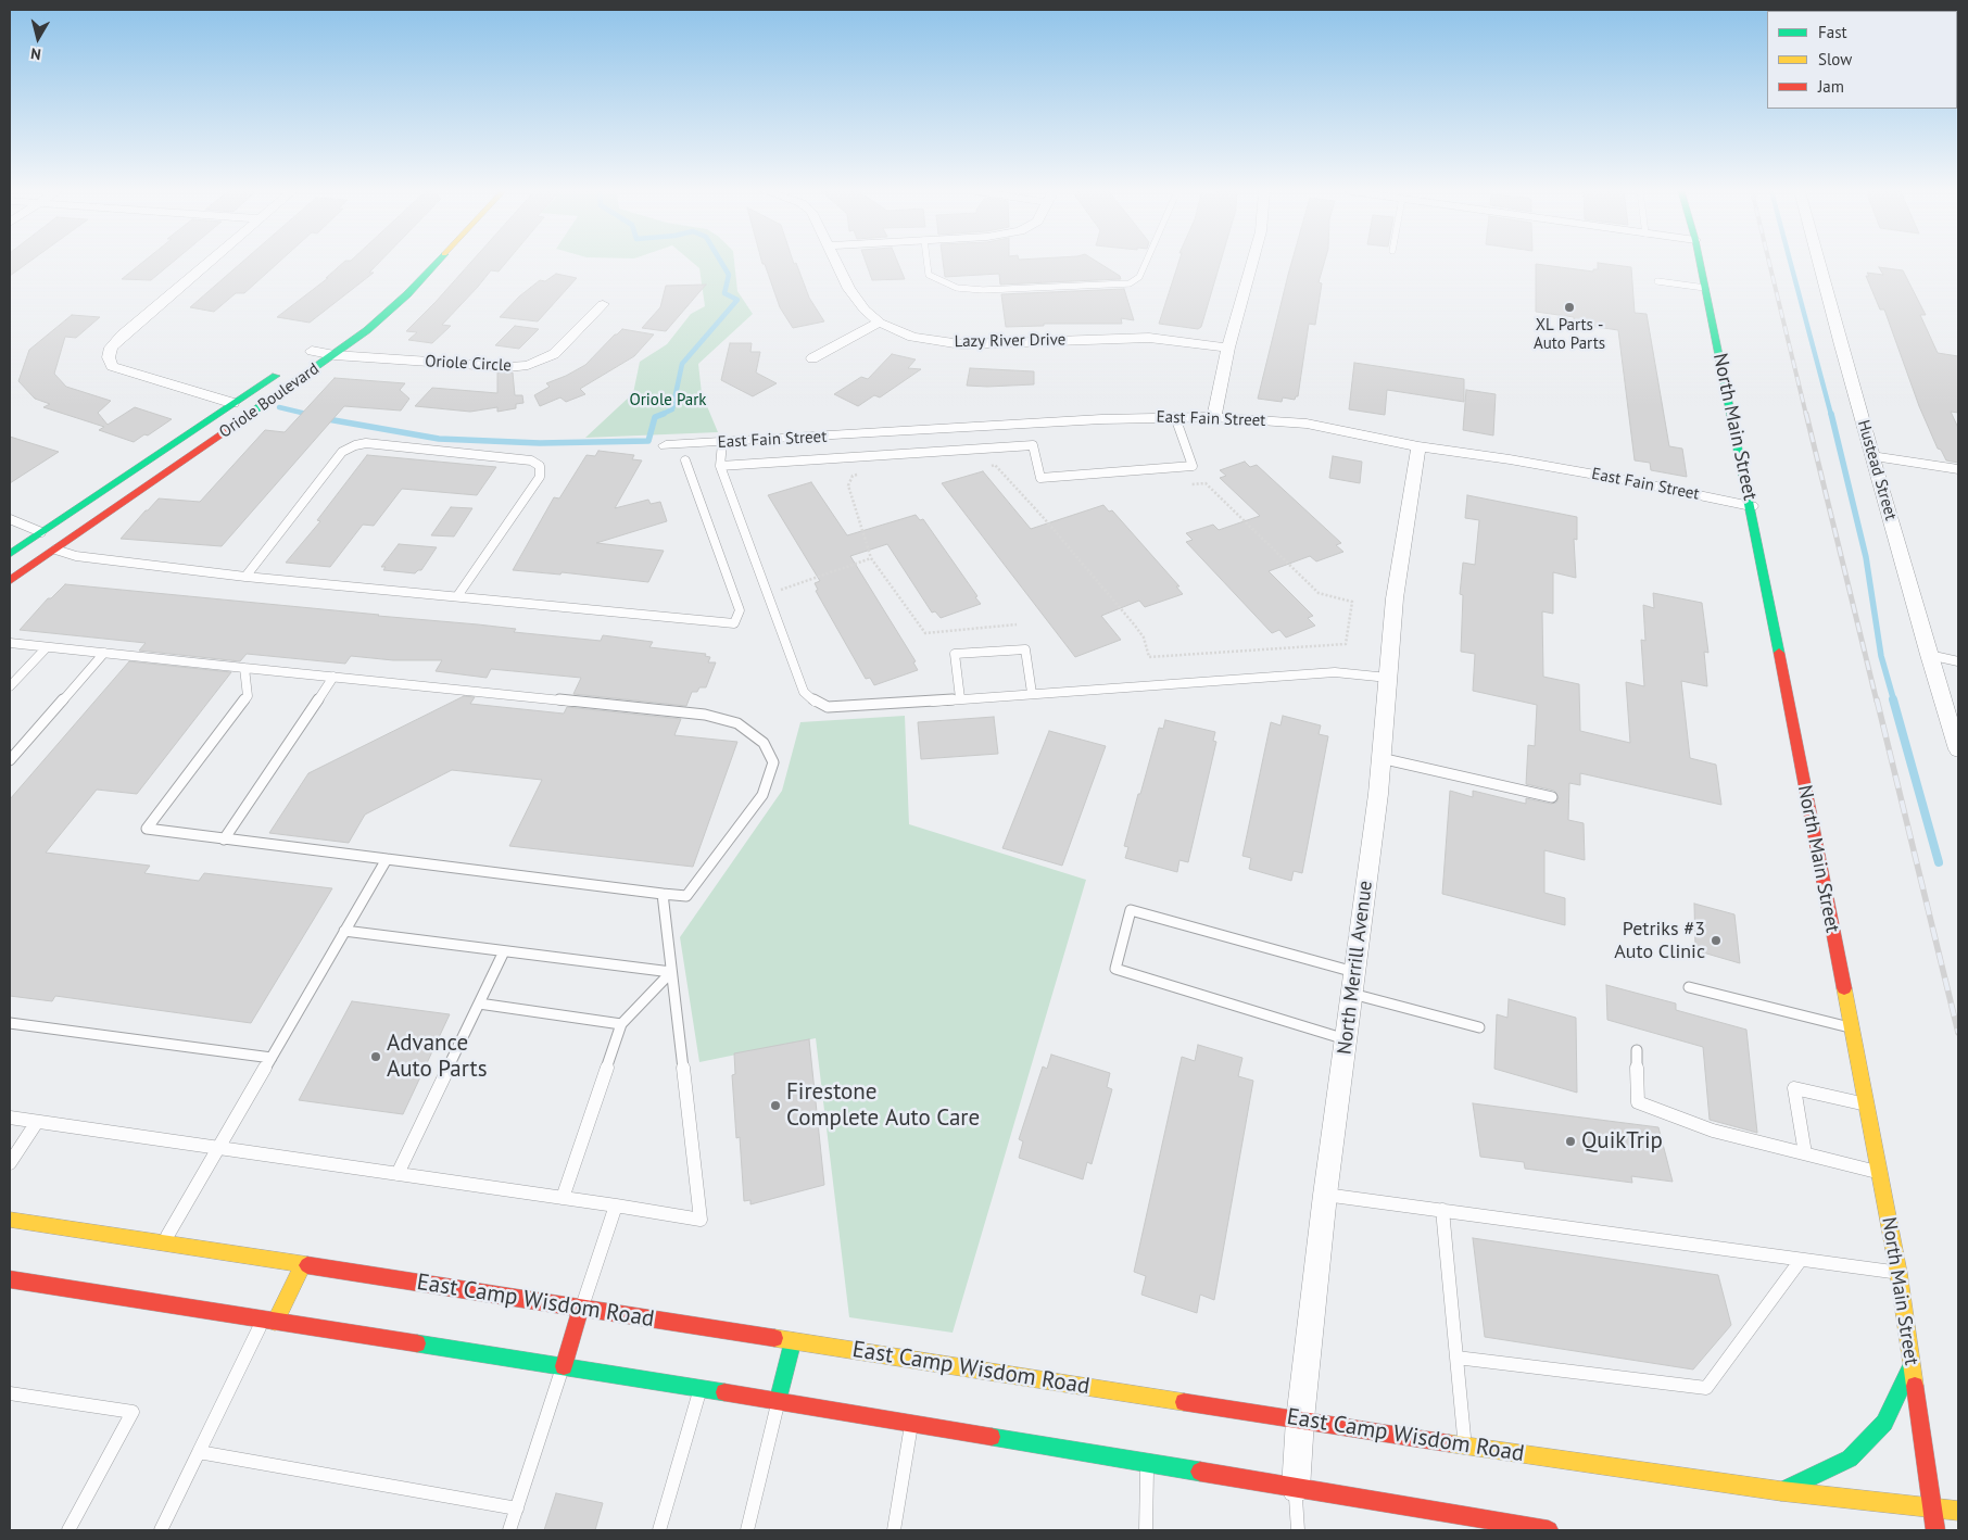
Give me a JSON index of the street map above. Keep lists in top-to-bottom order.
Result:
{
  "streets": {
    "street": [
      "Lazy River Drive",
      "Oriole Circle",
      "Oriole Boulevard",
      "East Fain Street",
      "North Main Street",
      "Hustead Street",
      "North Merrill Avenue",
      "East Camp Wisdom Road"
    ]
  },
  "crossings": [
    ["Oriole Circle", "Oriole Boulevard"],
    ["East Fain Street", "North Main Street"],
    ["East Fain Street", "North Merrill Avenue"],
    ["North Main Street", "East Camp Wisdom Road"],
    ["North Merrill Avenue", "East Camp Wisdom Road"]
  ],
  "parks": ["Oriole Park"],
  "places": [
    "XL Parts - Auto Parts",
    "Petriks #3 Auto Clinic",
    "Advance Auto Parts",
    "Firestone Complete Auto Care",
    "QuikTrip"
  ],
  "legend": ["Fast", "Slow", "Jam"],
  "north": "bottom"
}
